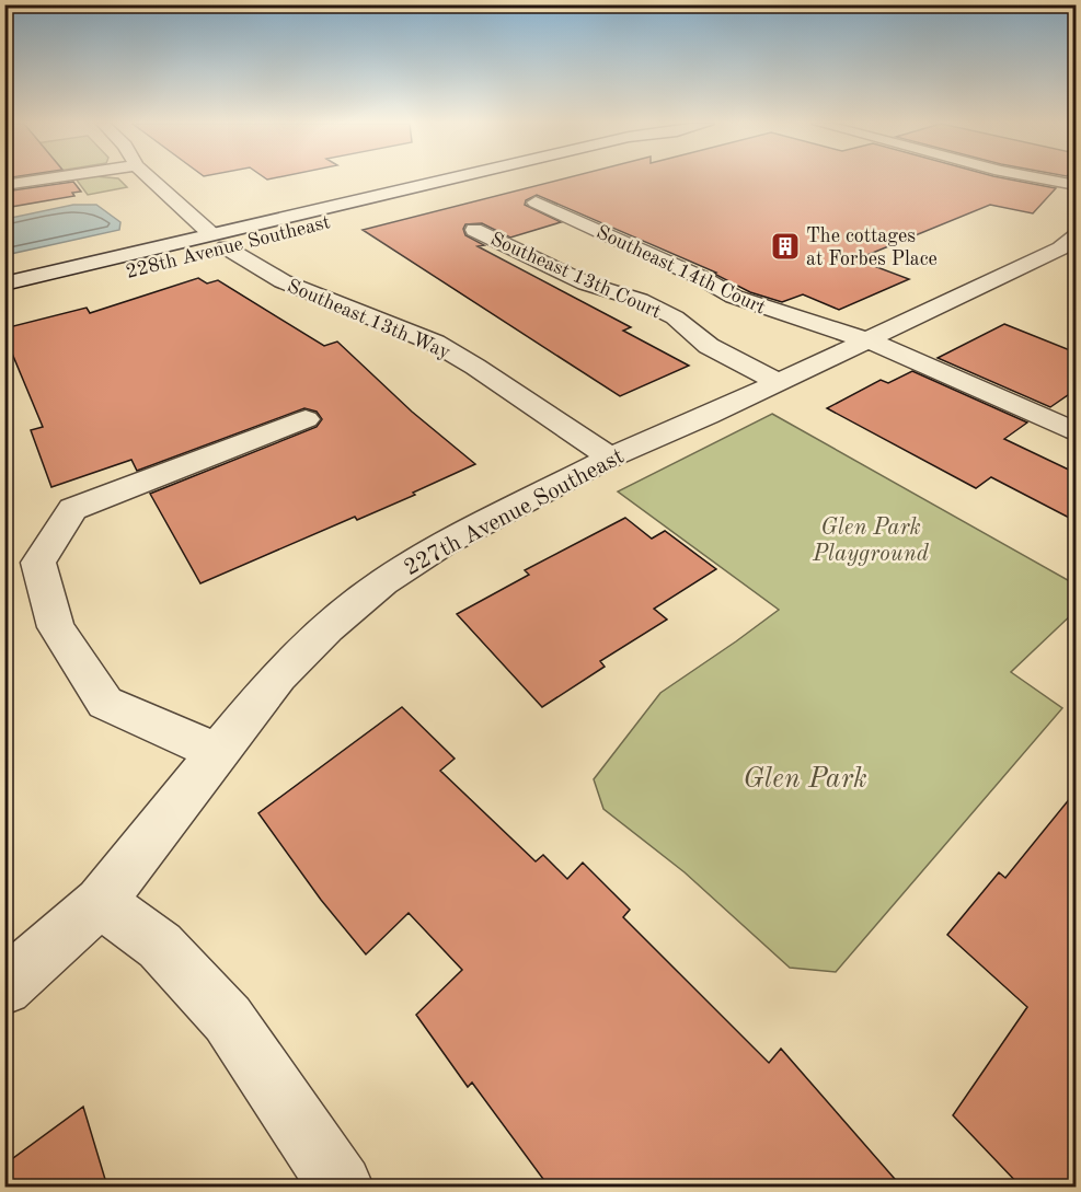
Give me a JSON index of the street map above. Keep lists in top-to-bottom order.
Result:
{
  "streets": {
    "street": [
      "228th Avenue Southeast",
      "Southeast 14th Court",
      "Southeast 13th Court",
      "Southeast 13th Way",
      "227th Avenue Southeast"
    ]
  },
  "crossings": [
    ["228th Avenue Southeast", "Southeast 13th Way"],
    ["Southeast 14th Court", "227th Avenue Southeast"],
    ["Southeast 13th Court", "227th Avenue Southeast"],
    ["Southeast 13th Way", "227th Avenue Southeast"]
  ],
  "parks": ["Glen Park Playground", "Glen Park"],
  "places": {
    "building": ["The cottages at Forbes Place"]
  }
}
